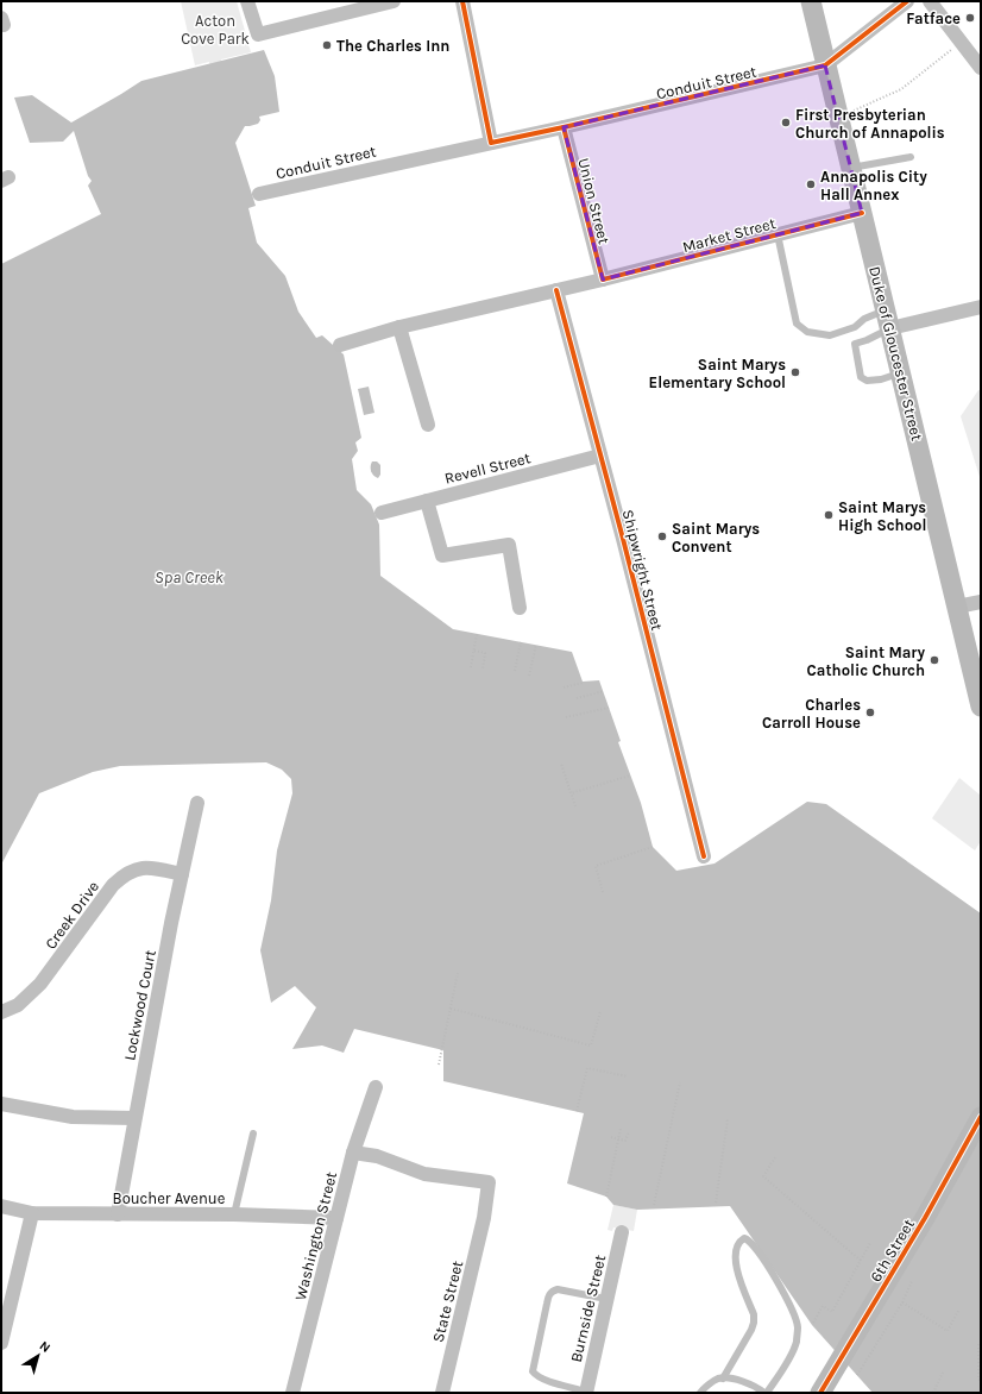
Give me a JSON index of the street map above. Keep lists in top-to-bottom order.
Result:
{
  "streets": {
    "main road": ["Duke of Gloucester Street", "6th Street"],
    "street": [
      "Conduit Street",
      "Union Street",
      "Market Street",
      "Revell Street",
      "Shipwright Street",
      "Creek Drive",
      "Lockwood Court",
      "Boucher Avenue",
      "Washington Street",
      "State Street",
      "Burnside Street"
    ]
  },
  "crossings": [
    ["Conduit Street", "Union Street"],
    ["Conduit Street", "Duke of Gloucester Street"],
    ["Union Street", "Market Street"],
    ["Market Street", "Duke of Gloucester Street"],
    ["Market Street", "Shipwright Street"],
    ["Revell Street", "Shipwright Street"],
    ["Creek Drive", "Lockwood Court"],
    ["Lockwood Court", "Boucher Avenue"],
    ["Boucher Avenue", "Washington Street"],
    ["Washington Street", "State Street"]
  ],
  "water": ["Spa Creek"],
  "parks": ["Acton Cove Park"],
  "places": [
    "Fatface",
    "The Charles Inn",
    "First Presbyterian Church of Annapolis",
    "Annapolis City Hall Annex",
    "Saint Marys Elementary School",
    "Saint Marys High School",
    "Saint Marys Convent",
    "Saint Mary Catholic Church",
    "Charles Carroll House"
  ],
  "north": "top right"
}
